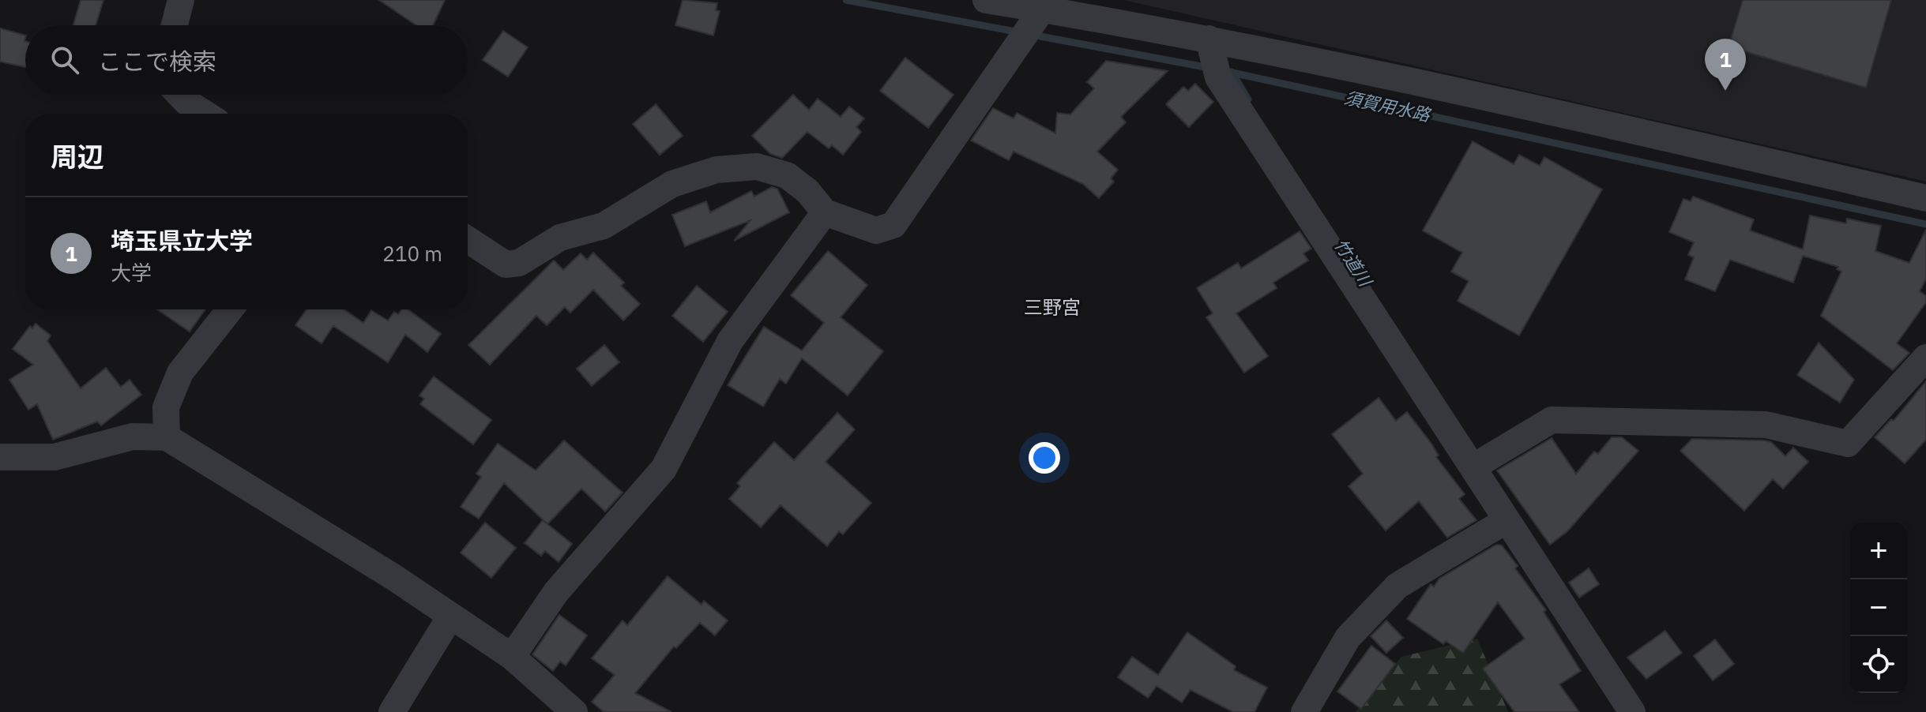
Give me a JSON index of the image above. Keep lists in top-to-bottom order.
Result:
{
  "districts": ["三野宮"],
  "water": ["須賀用水路", "竹道川"],
  "page": {
    "search": "ここで検索",
    "pins": "1",
    "heading": "周辺",
    "list": [
      {
        "mark": "1",
        "name": "埼玉県立大学",
        "note": "大学",
        "value": "210 m"
      }
    ],
    "map_buttons": ["+", "−"]
  }
}
